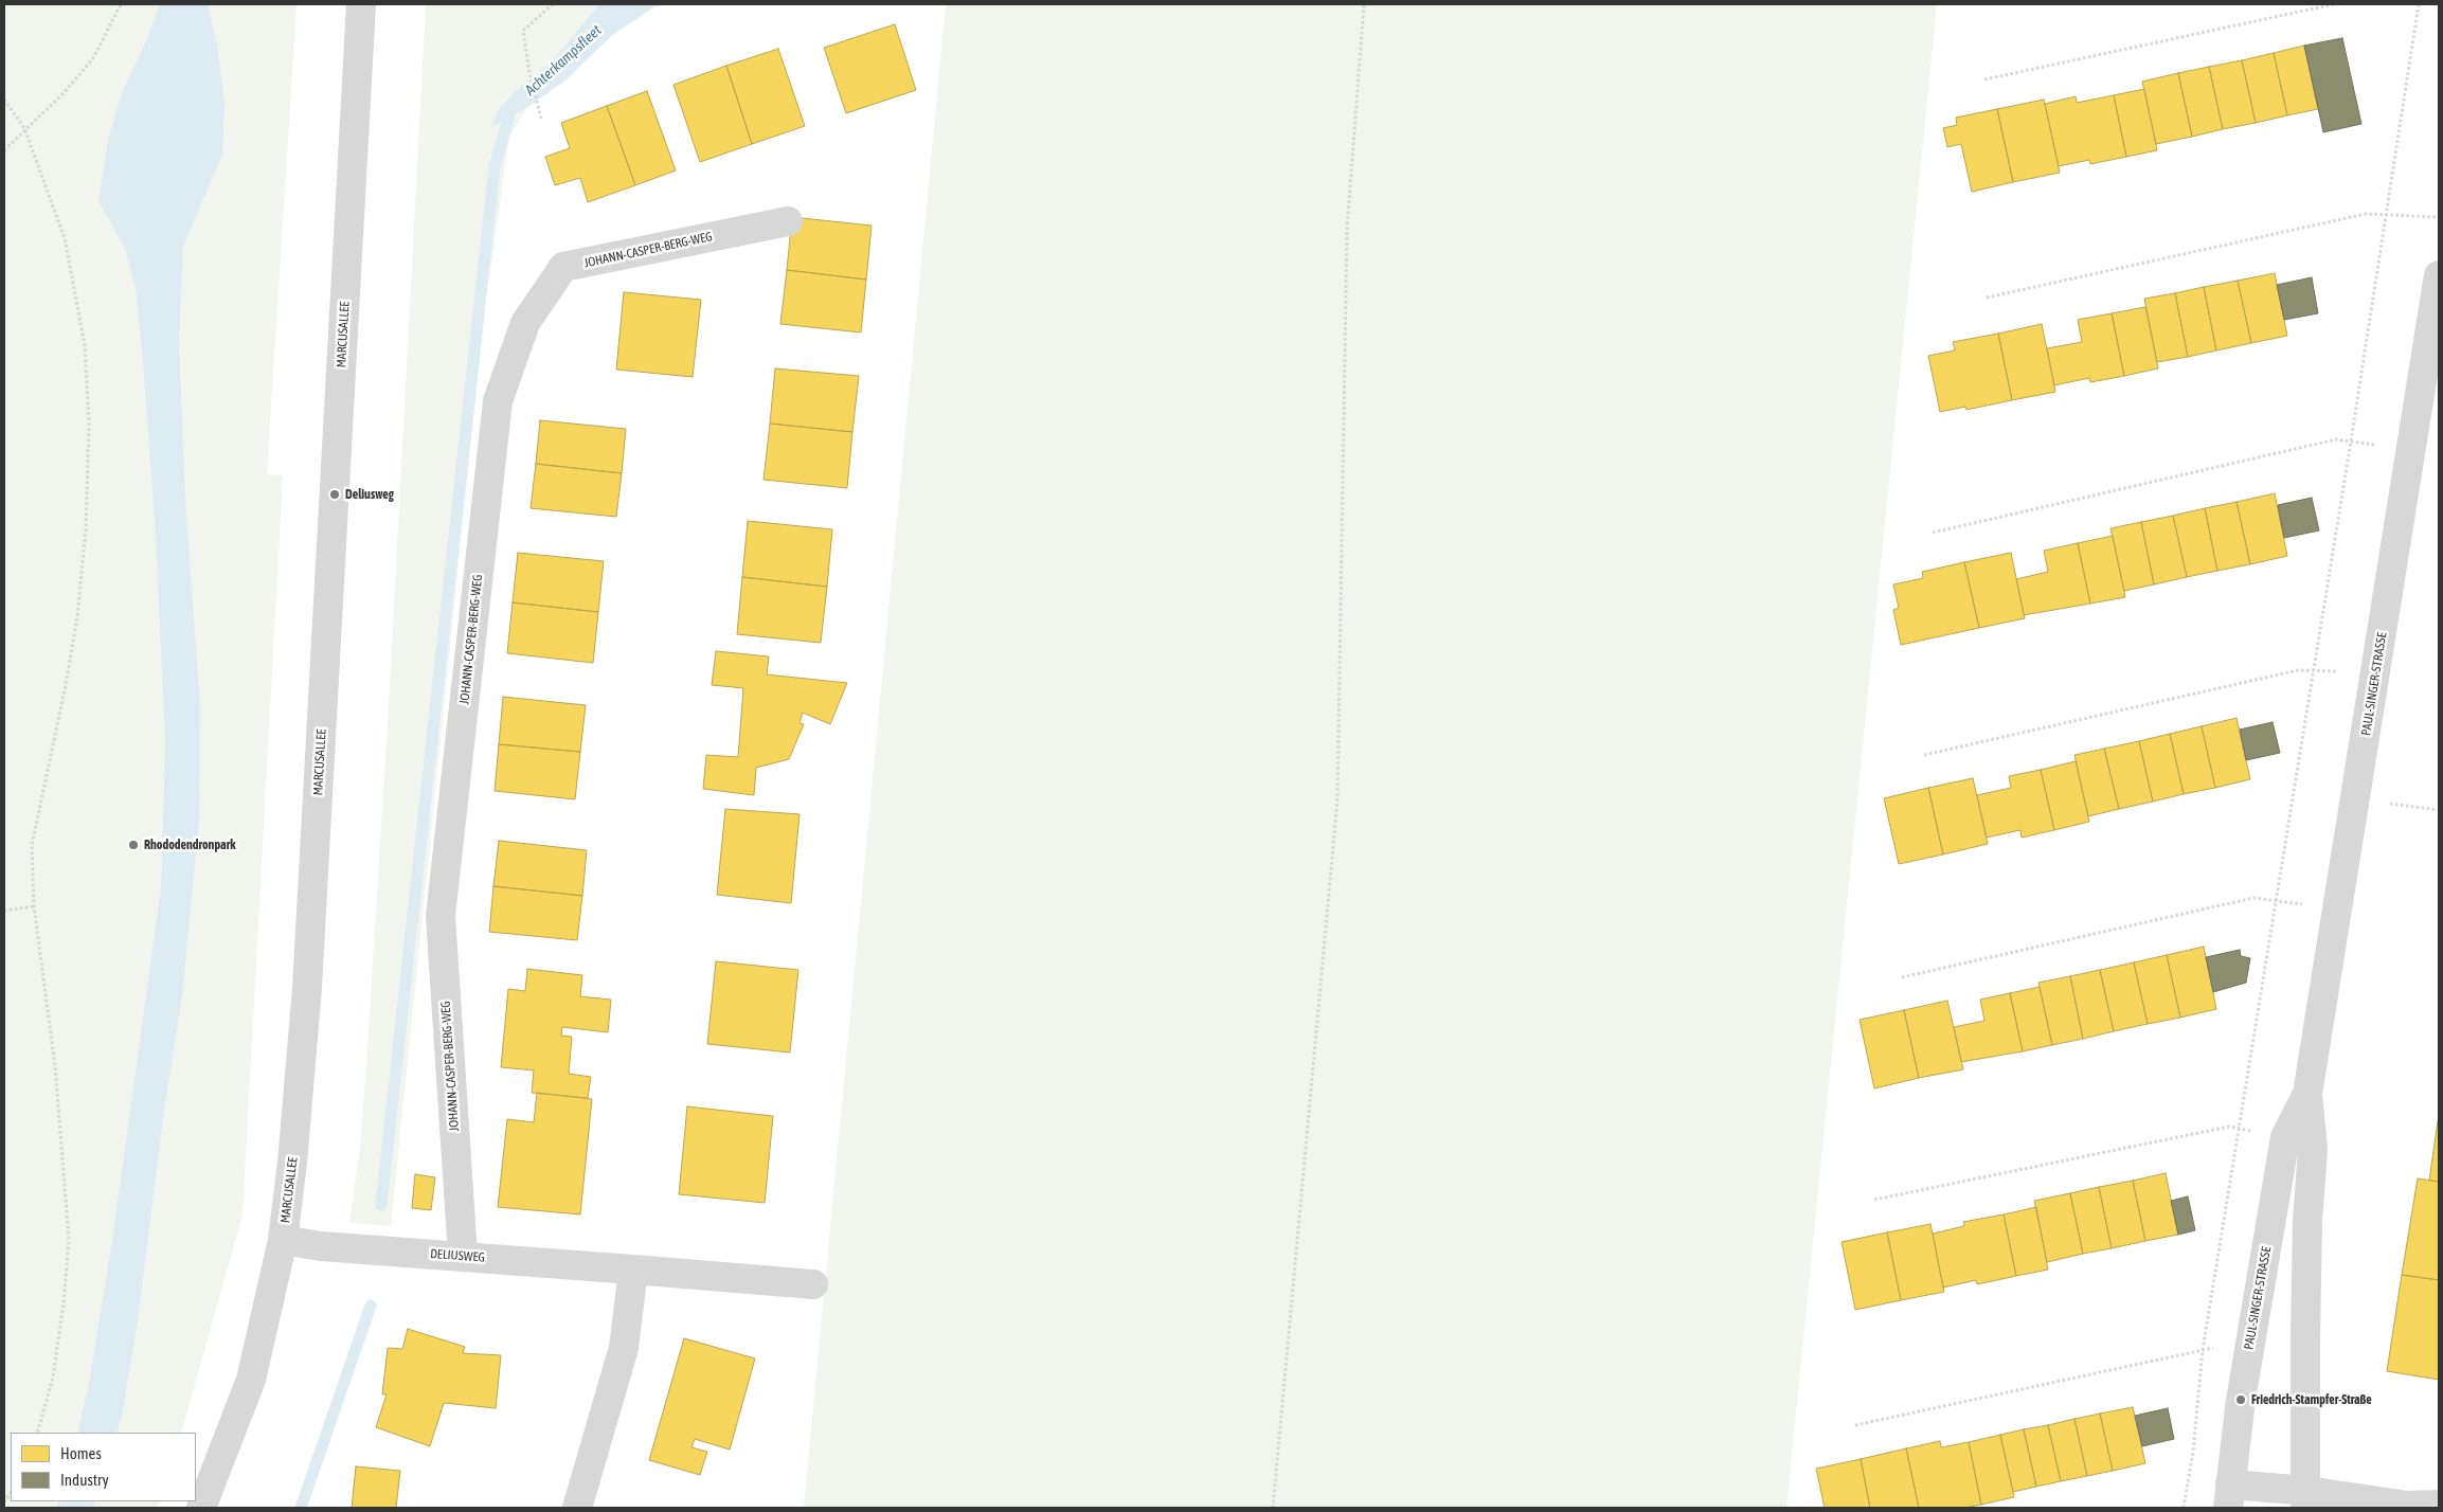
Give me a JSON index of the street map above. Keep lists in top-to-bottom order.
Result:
{
  "streets": {
    "street": [
      "JOHANN-CASPER-BERG-WEG",
      "MARCUSALLEE",
      "PAUL-SINGER-STRASSE",
      "DELIUSWEG"
    ]
  },
  "crossings": [
    ["JOHANN-CASPER-BERG-WEG", "DELIUSWEG"],
    ["MARCUSALLEE", "DELIUSWEG"]
  ],
  "water": ["Achterkampsfleet"],
  "places": ["Deliusweg", "Rhododendronpark", "Friedrich-Stampfer-Straße"],
  "legend": ["Homes", "Industry"]
}
